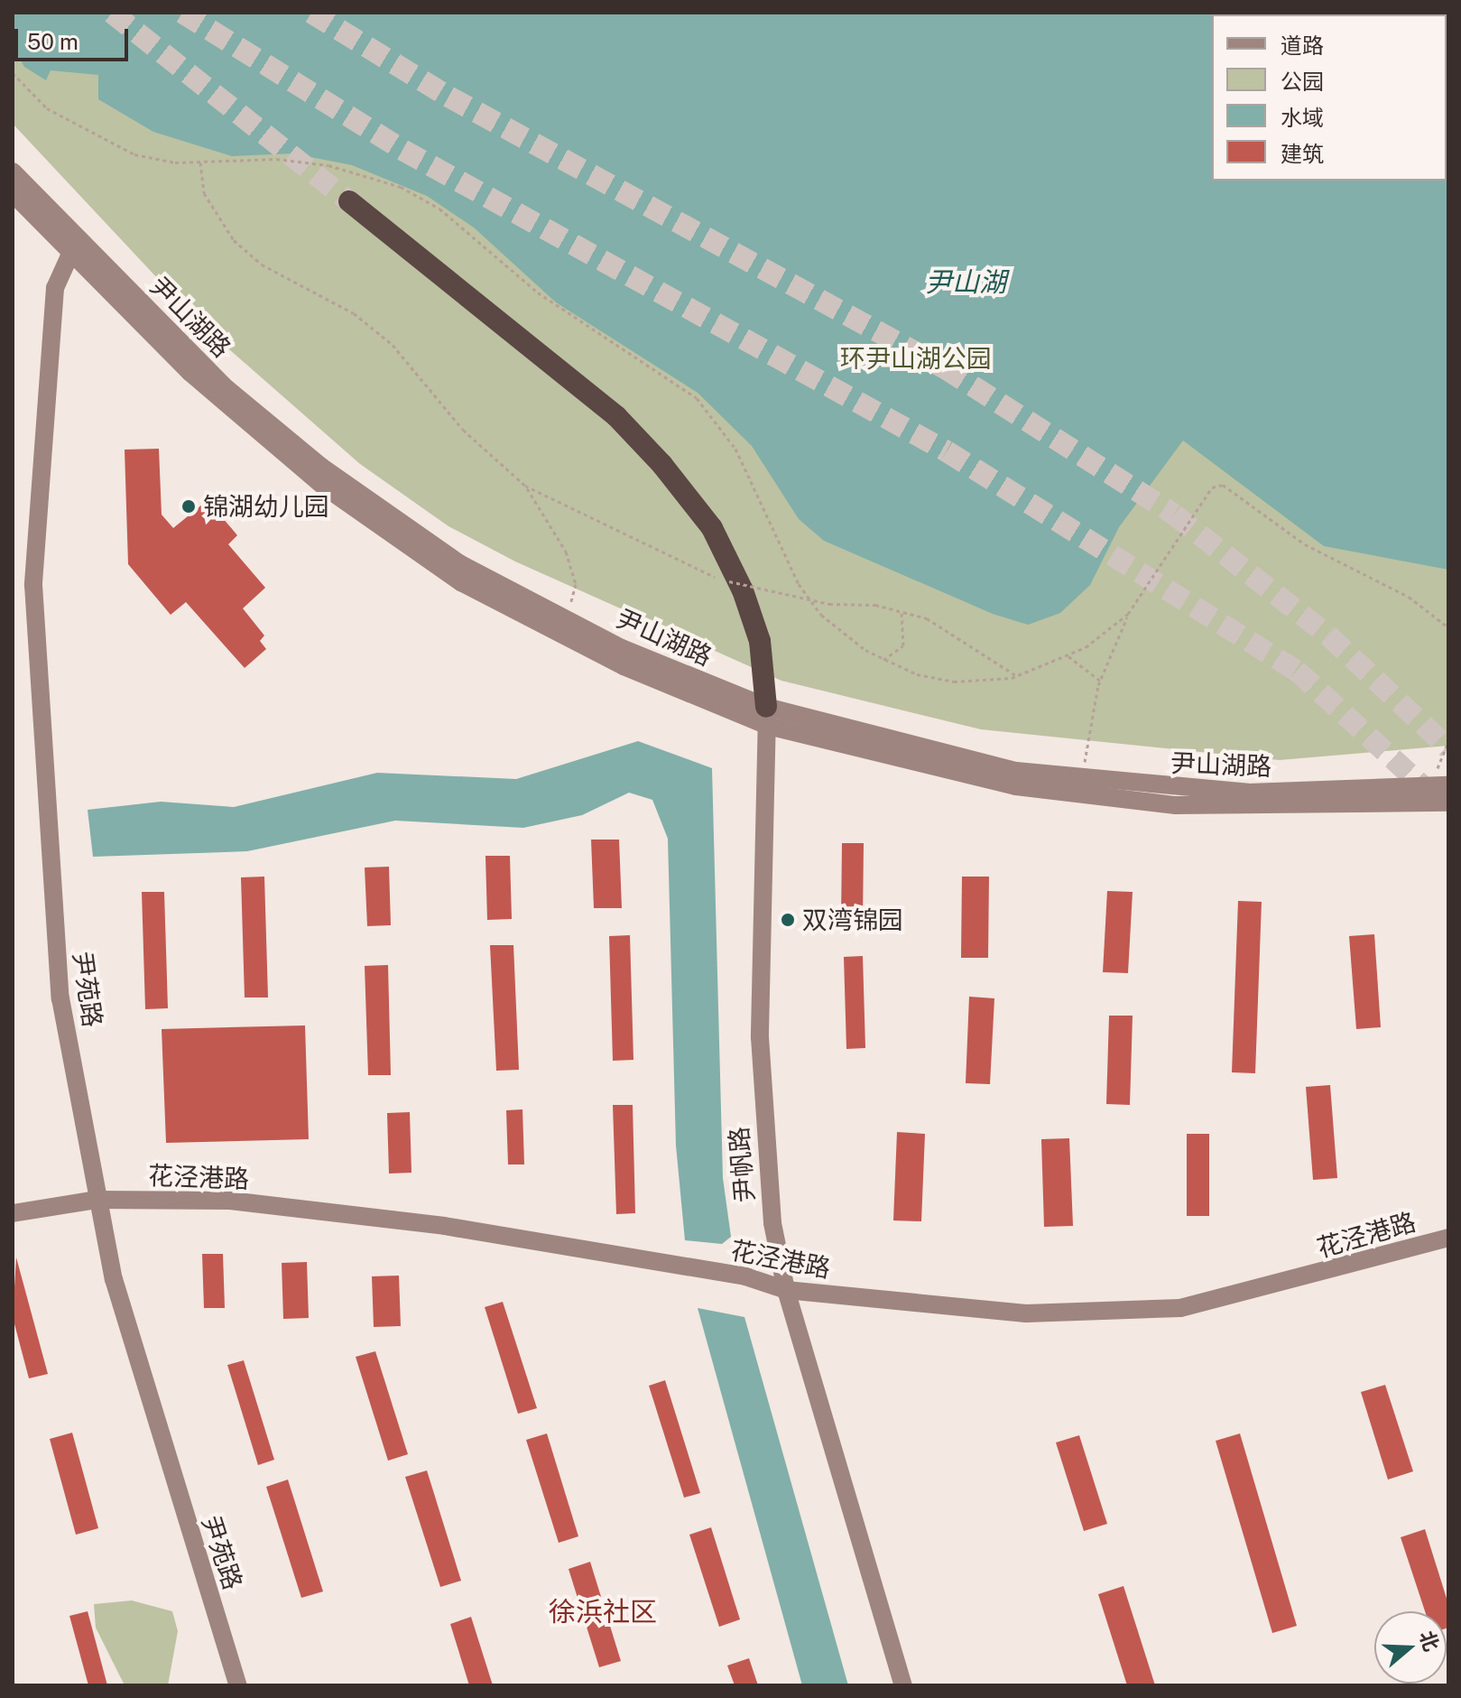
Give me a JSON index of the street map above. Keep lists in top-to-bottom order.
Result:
{
  "streets": {
    "main road": [
      "尹山湖路",
      "尹苑路",
      "尹帆路",
      "花泾港路"
    ]
  },
  "crossings": [
    ["尹山湖路", "尹苑路"],
    ["尹山湖路", "尹帆路"],
    ["尹苑路", "花泾港路"],
    ["尹帆路", "花泾港路"]
  ],
  "districts": ["徐浜社区"],
  "water": ["尹山湖"],
  "parks": ["环尹山湖公园"],
  "places": ["锦湖幼儿园", "双湾锦园"],
  "legend": [
    "道路",
    "公园",
    "水域",
    "建筑"
  ],
  "scale_bar": "50 m",
  "north": "right"
}
